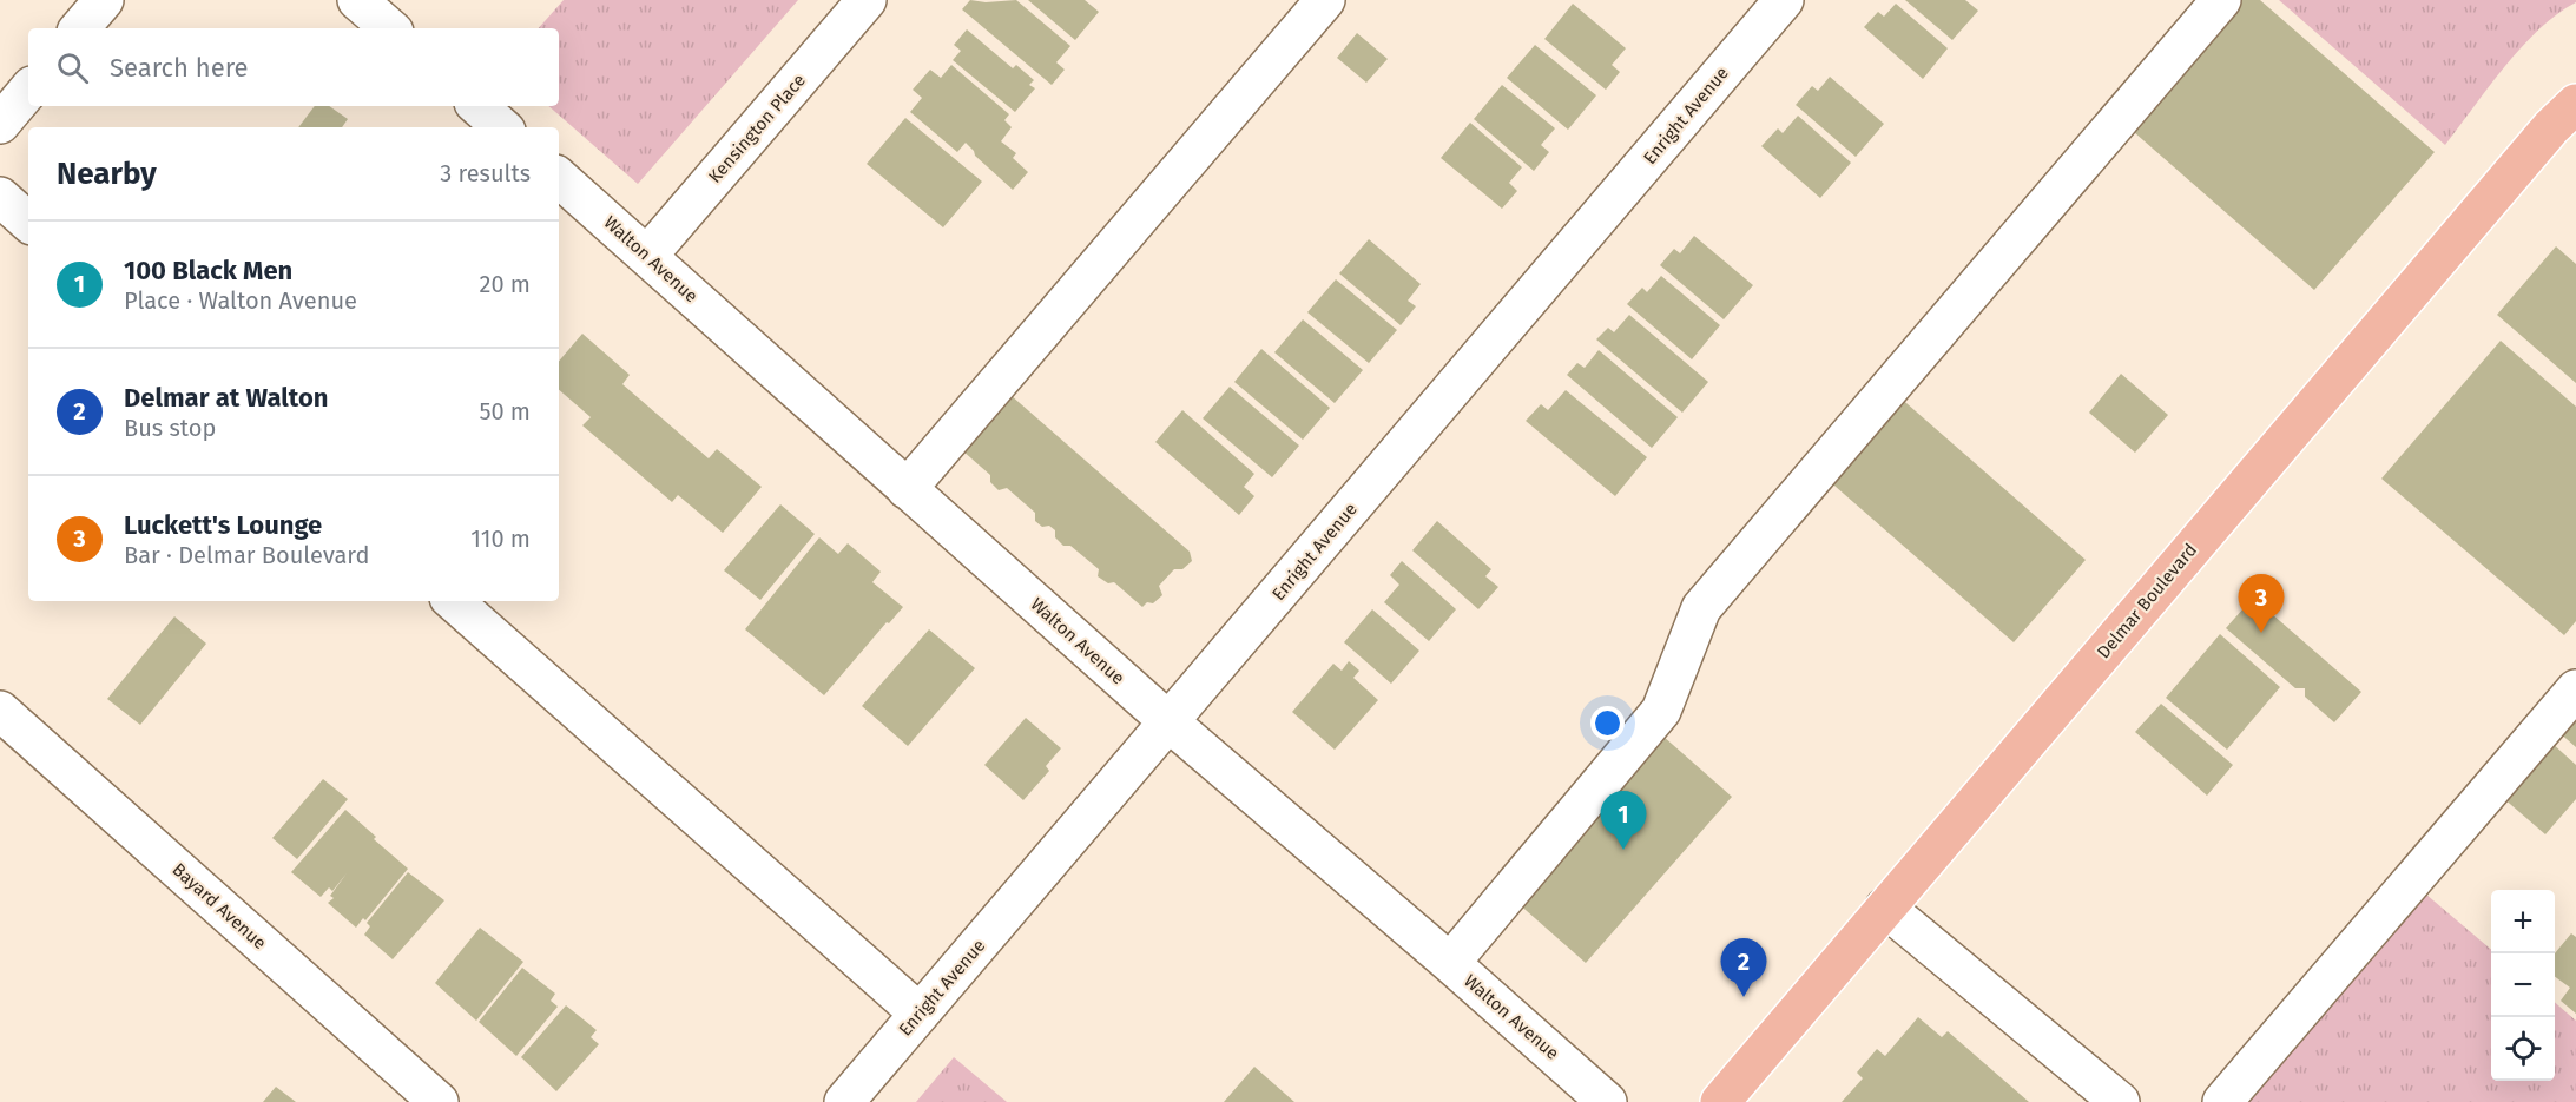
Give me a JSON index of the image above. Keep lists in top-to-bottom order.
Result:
{
  "streets": {
    "main road": ["Delmar Boulevard"],
    "street": [
      "Enright Avenue",
      "Kensington Place",
      "Walton Avenue",
      "Bayard Avenue"
    ]
  },
  "crossings": [
    ["Enright Avenue", "Walton Avenue"],
    ["Kensington Place", "Walton Avenue"]
  ],
  "page": {
    "search": "Search here",
    "heading": ["Nearby", "3 results"],
    "list": [
      {
        "mark": "1",
        "name": "100 Black Men",
        "note": "Place · Walton Avenue",
        "value": "20 m"
      },
      {
        "mark": "2",
        "name": "Delmar at Walton",
        "note": "Bus stop",
        "value": "50 m"
      },
      {
        "mark": "3",
        "name": "Luckett's Lounge",
        "note": "Bar · Delmar Boulevard",
        "value": "110 m"
      }
    ],
    "pins": ["3", "1", "2"],
    "map_buttons": ["+", "−"]
  }
}
